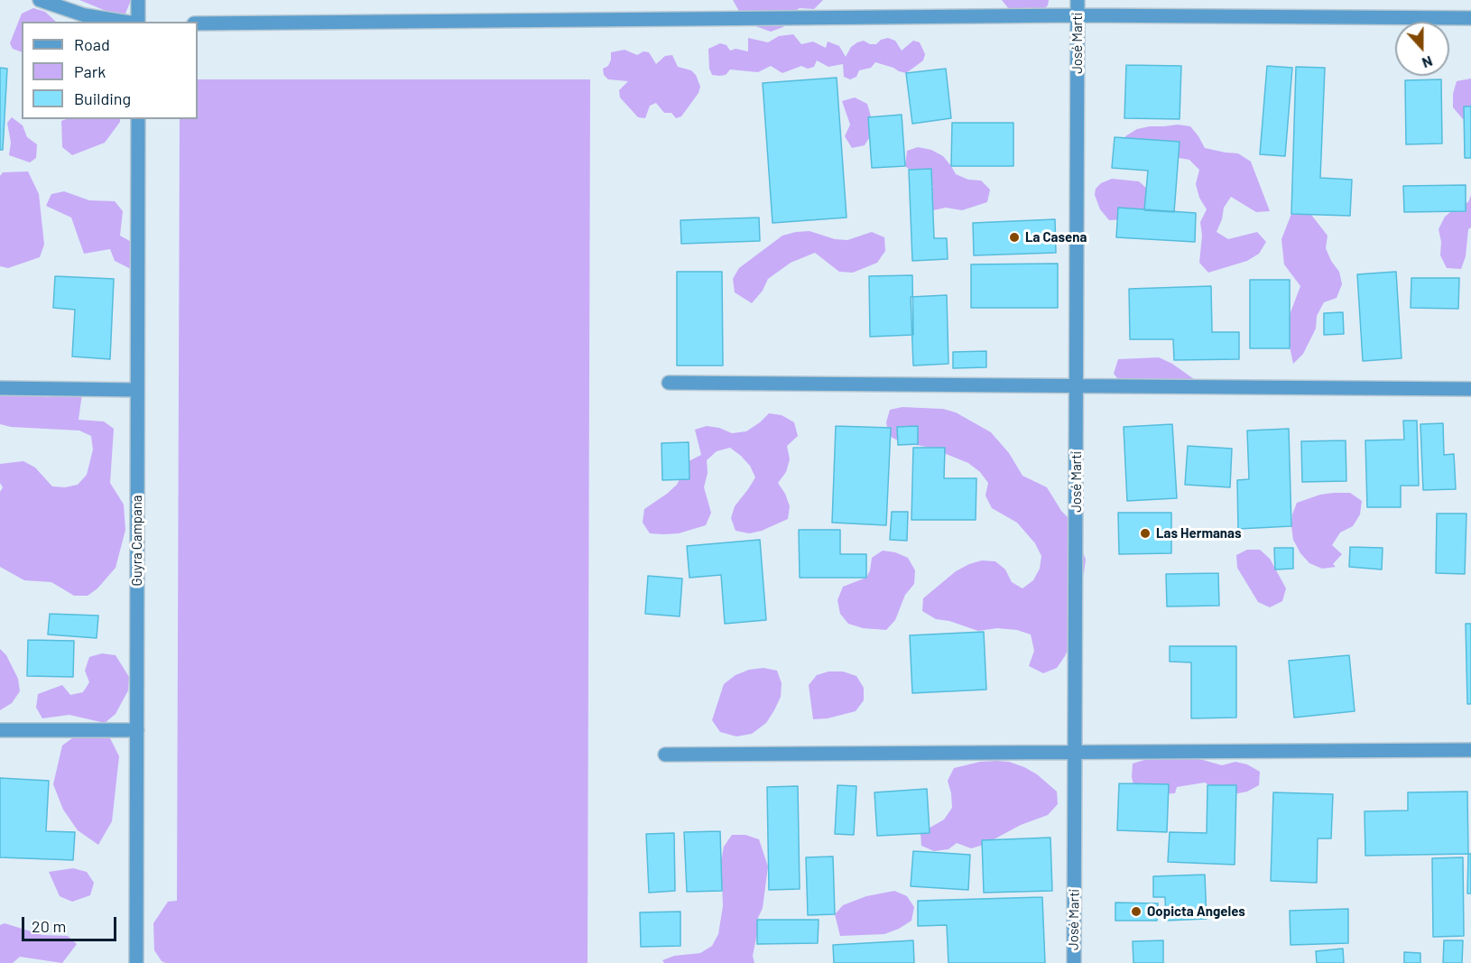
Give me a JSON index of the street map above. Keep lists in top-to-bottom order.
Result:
{
  "streets": {
    "street": ["José Martí", "Guyra Campana"]
  },
  "places": ["La Casena", "Las Hermanas", "Oopicta Angeles"],
  "legend": ["Road", "Park", "Building"],
  "scale_bar": "20 m",
  "north": "bottom"
}
